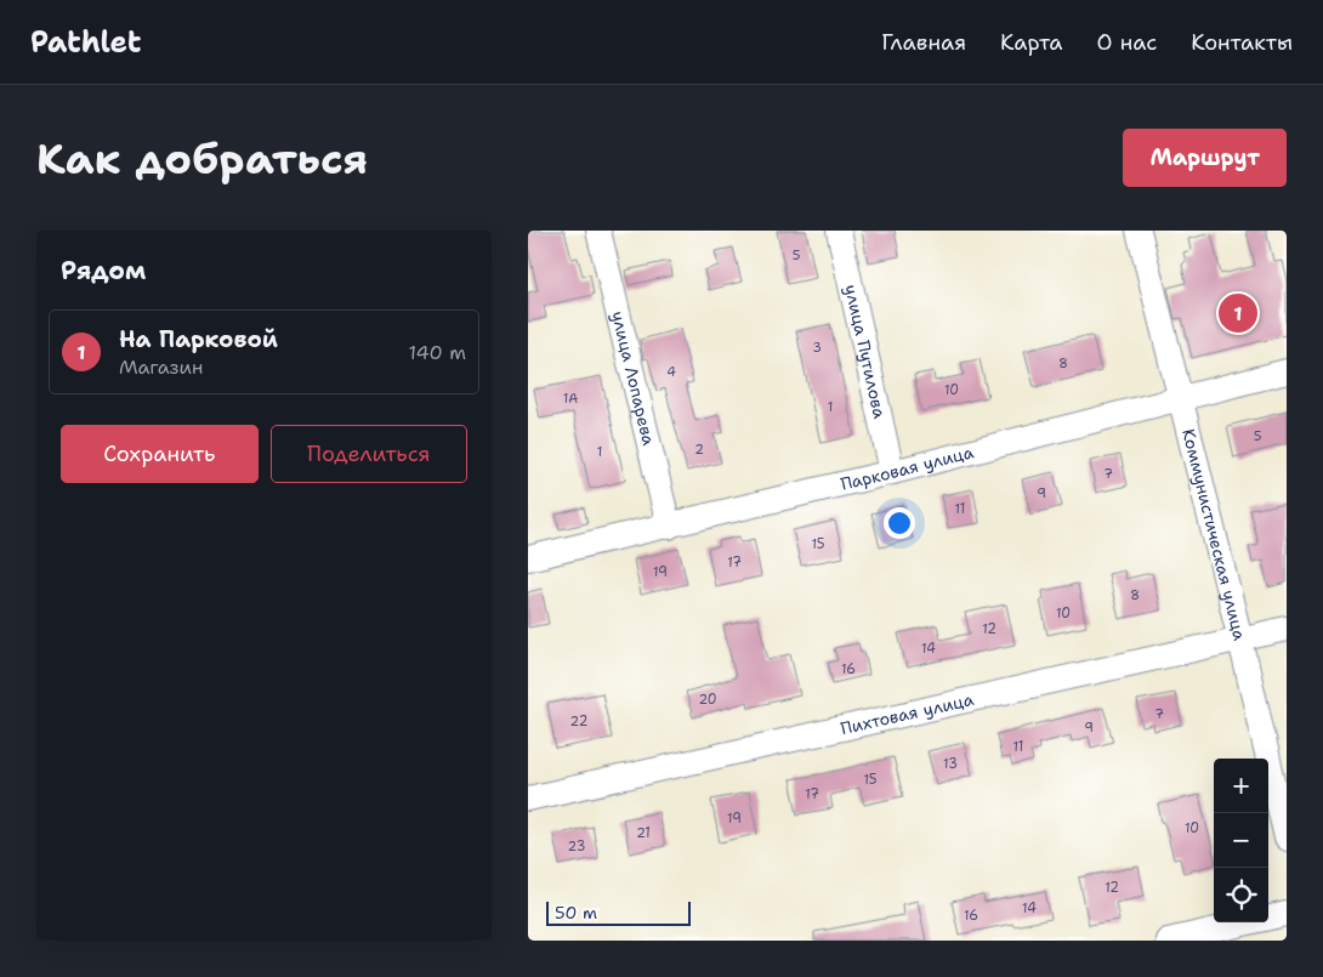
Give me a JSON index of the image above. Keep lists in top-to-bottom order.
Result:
{
  "streets": {
    "street": [
      "улица Путилова",
      "улица Лопарева",
      "Парковая улица",
      "Коммунистическая улица",
      "Пихтовая улица"
    ]
  },
  "crossings": [
    ["улица Путилова", "Парковая улица"],
    ["улица Лопарева", "Парковая улица"],
    ["Парковая улица", "Коммунистическая улица"],
    ["Коммунистическая улица", "Пихтовая улица"]
  ],
  "house_numbers": [
    "5",
    "3",
    "8",
    "4",
    "10",
    "1А",
    "1",
    "5",
    "2",
    "1",
    "7",
    "9",
    "11",
    "15",
    "17",
    "19",
    "8",
    "10",
    "12",
    "14",
    "16",
    "20",
    "7",
    "22",
    "9",
    "11",
    "13",
    "15",
    "17",
    "19",
    "10",
    "21",
    "23",
    "12",
    "14",
    "16"
  ],
  "scale_bar": "50 m",
  "page": {
    "header": "Pathlet",
    "nav": [
      "Главная",
      "Карта",
      "О нас",
      "Контакты"
    ],
    "buttons": [
      "Маршрут",
      ["Сохранить", "Поделиться"]
    ],
    "title": "Как добраться",
    "heading": "Рядом",
    "pins": "1",
    "list": [
      {
        "mark": "1",
        "name": "На Парковой",
        "note": "Магазин",
        "value": "140 m"
      }
    ],
    "map_buttons": ["+", "−"],
    "scale": "50 m"
  }
}
